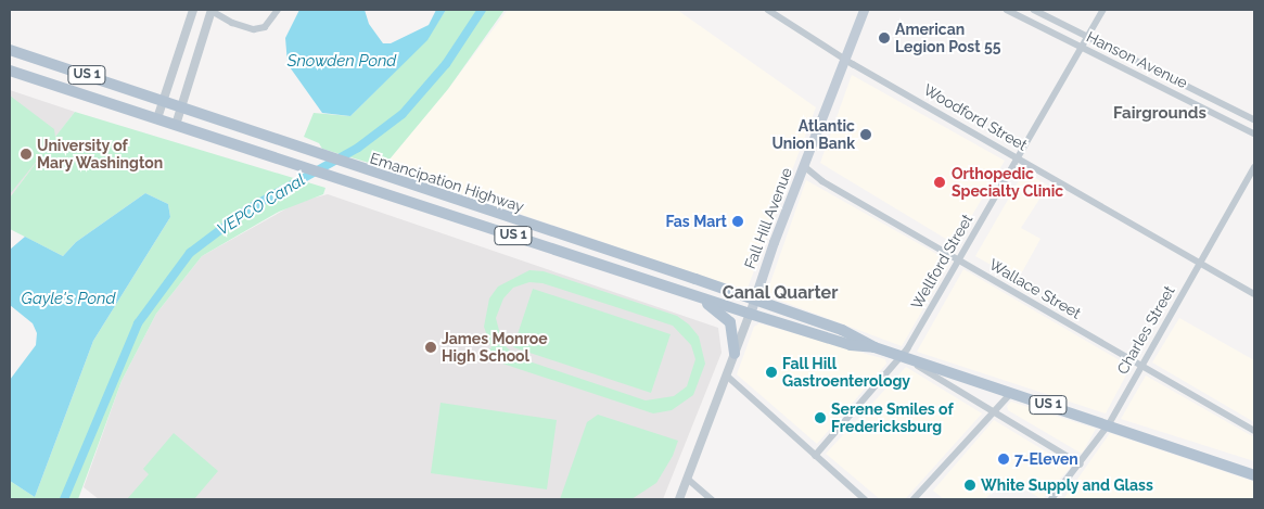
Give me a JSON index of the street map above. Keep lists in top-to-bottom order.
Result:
{
  "streets": {
    "main road": ["US 1", "Emancipation Highway", "Fall Hill Avenue"],
    "street": [
      "Hanson Avenue",
      "Woodford Street",
      "Wellford Street",
      "Wallace Street",
      "Charles Street"
    ]
  },
  "crossings": [
    ["Hanson Avenue", "Wellford Street"],
    ["Woodford Street", "Fall Hill Avenue"],
    ["Woodford Street", "Wellford Street"],
    ["Woodford Street", "Charles Street"],
    ["Emancipation Highway", "Fall Hill Avenue"],
    ["Emancipation Highway", "Wellford Street"],
    ["Emancipation Highway", "Charles Street"],
    ["Fall Hill Avenue", "Wallace Street"],
    ["Wellford Street", "Wallace Street"],
    ["Wallace Street", "Charles Street"]
  ],
  "districts": ["Fairgrounds", "Canal Quarter"],
  "water": ["Snowden Pond", "VEPCO Canal", "Gayle's Pond"],
  "places": [
    "American Legion Post 55",
    "Atlantic Union Bank",
    "University of Mary Washington",
    "Orthopedic Specialty Clinic",
    "Fas Mart",
    "James Monroe High School",
    "Fall Hill Gastroenterology",
    "Serene Smiles of Fredericksburg",
    "7-Eleven",
    "White Supply and Glass"
  ]
}
